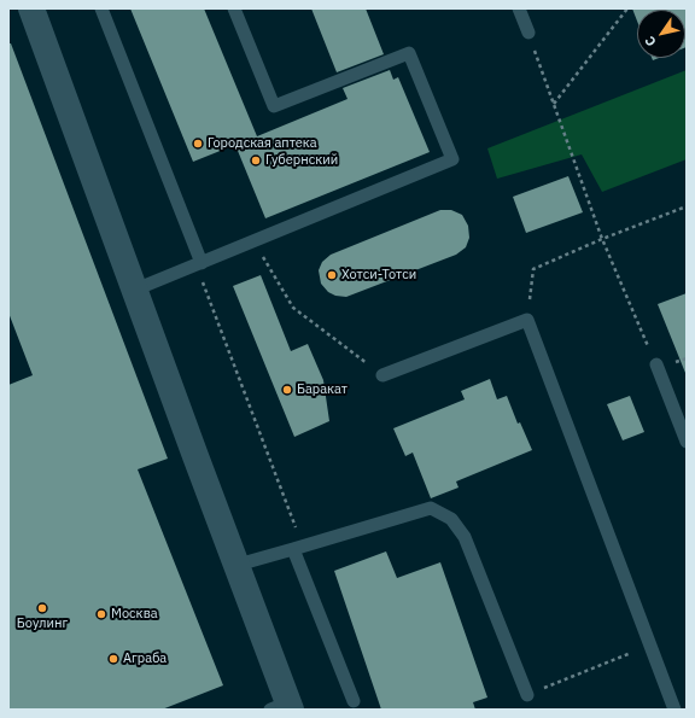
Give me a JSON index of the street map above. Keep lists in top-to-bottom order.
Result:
{
  "places": [
    "Городская аптека",
    "Губернский",
    "Хотси-Тотси",
    "Баракат",
    "Боулинг",
    "Москва",
    "Аграба"
  ],
  "north": "bottom left"
}
